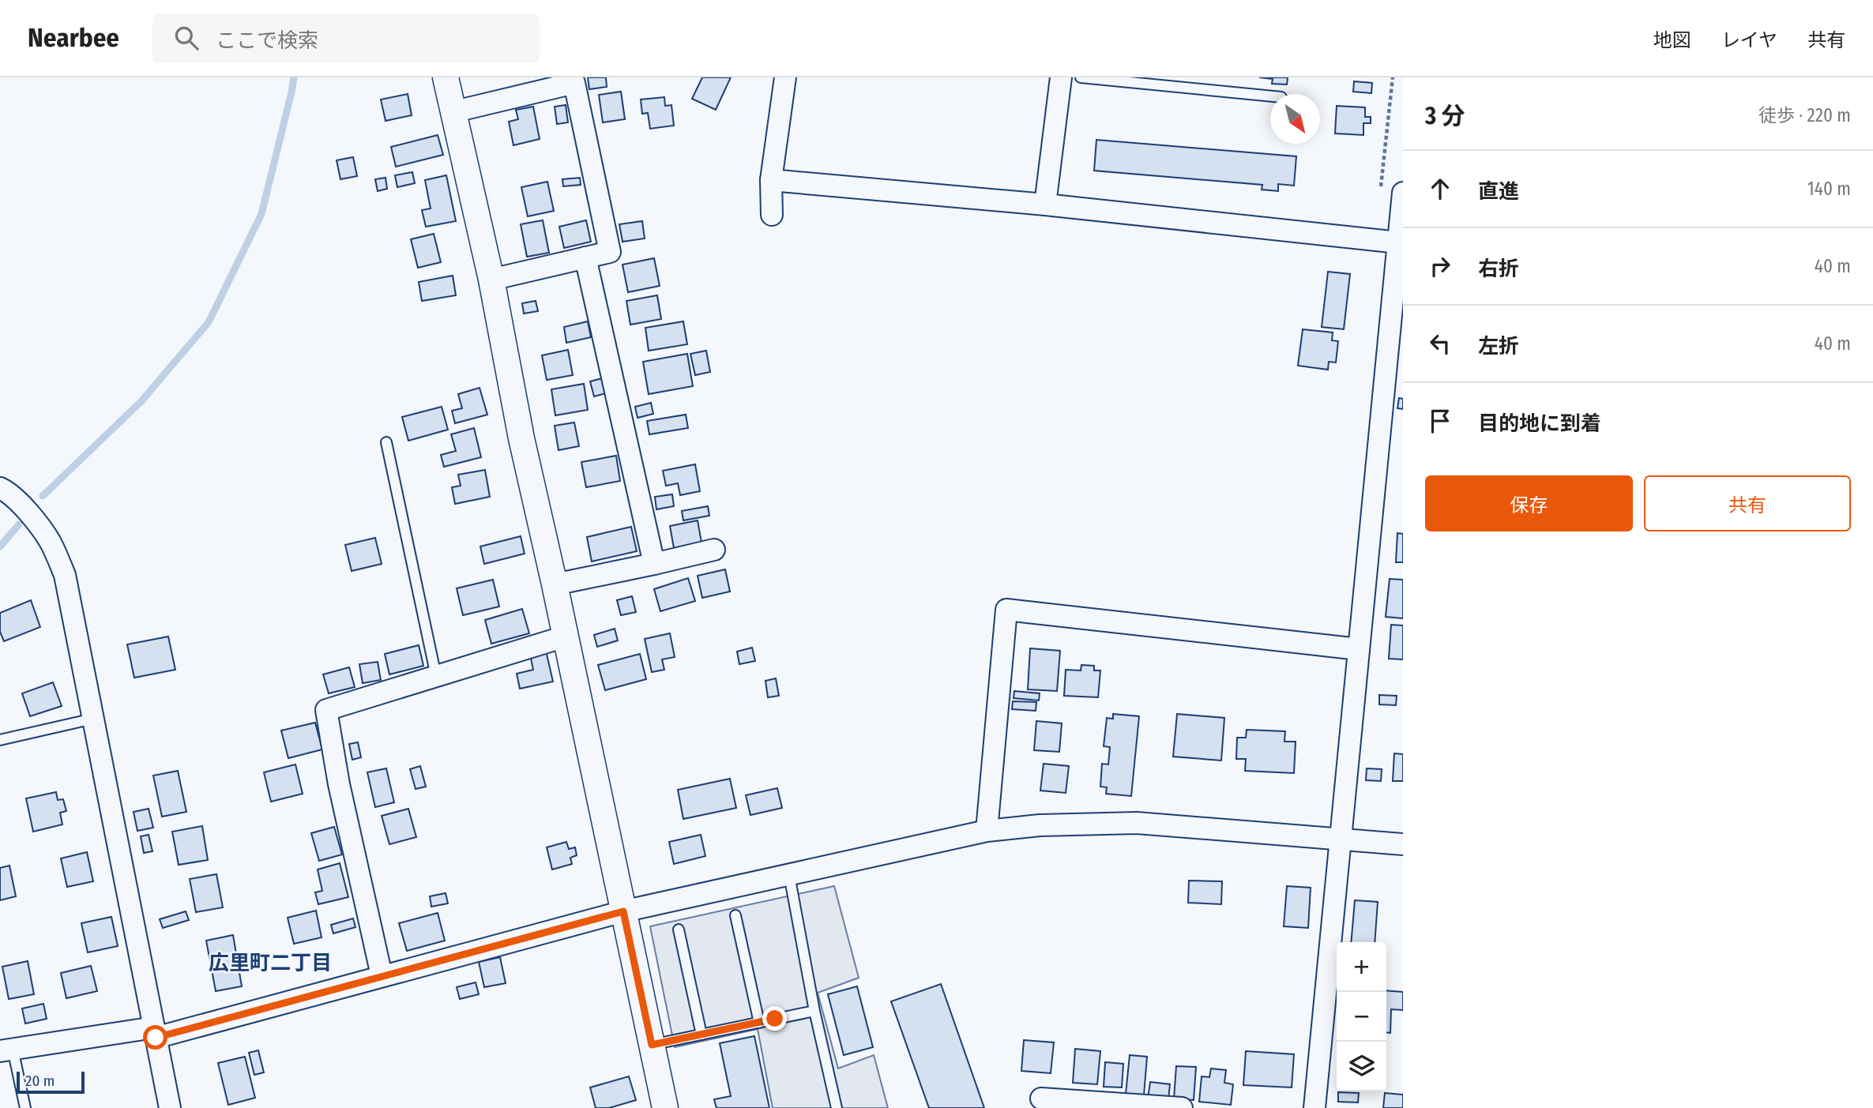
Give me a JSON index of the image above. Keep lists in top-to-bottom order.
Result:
{
  "districts": ["広里町二丁目"],
  "scale_bar": "20 m",
  "north": "bottom right",
  "page": {
    "header": "Nearbee",
    "search": "ここで検索",
    "nav": ["地図", "レイヤ", "共有"],
    "heading": ["3 分", "徒歩 · 220 m"],
    "list": [
      ["直進", "140 m"],
      ["右折", "40 m"],
      ["左折", "40 m"],
      "目的地に到着"
    ],
    "buttons": ["保存", "共有"],
    "map_buttons": ["+", "−"],
    "scale": "20 m"
  }
}
